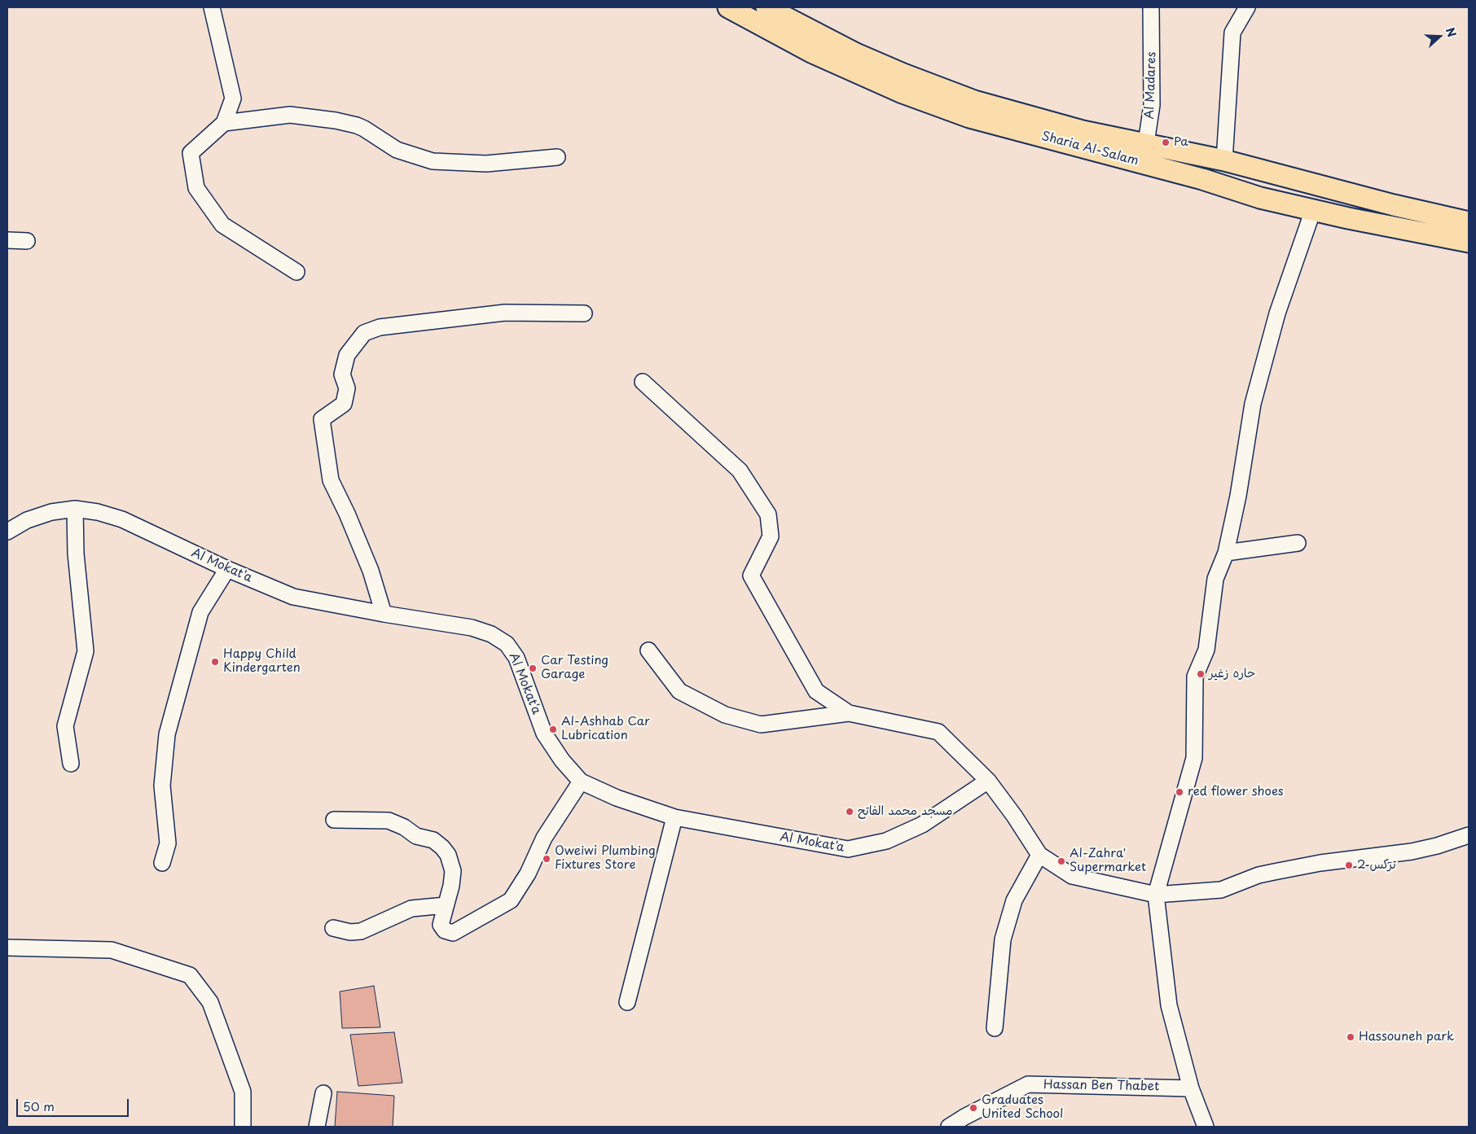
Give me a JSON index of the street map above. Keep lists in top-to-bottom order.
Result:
{
  "streets": {
    "main road": ["Sharia Al-Salam"],
    "street": ["Al Madares", "Al Mokat'a", "Hassan Ben Thabet"]
  },
  "crossings": [
    ["Al Madares", "Sharia Al-Salam"]
  ],
  "places": [
    "Pa",
    "Happy Child Kindergarten",
    "Car Testing Garage",
    "حاره زغير",
    "Al-Ashhab Car Lubrication",
    "red flower shoes",
    "مسجد محمد الفاتح",
    "Oweiwi Plumbing Fixtures Store",
    "Al-Zahra' Supermarket",
    "تركس 2",
    "Hassouneh park",
    "Graduates United School"
  ],
  "scale_bar": "50 m",
  "north": "right"
}
